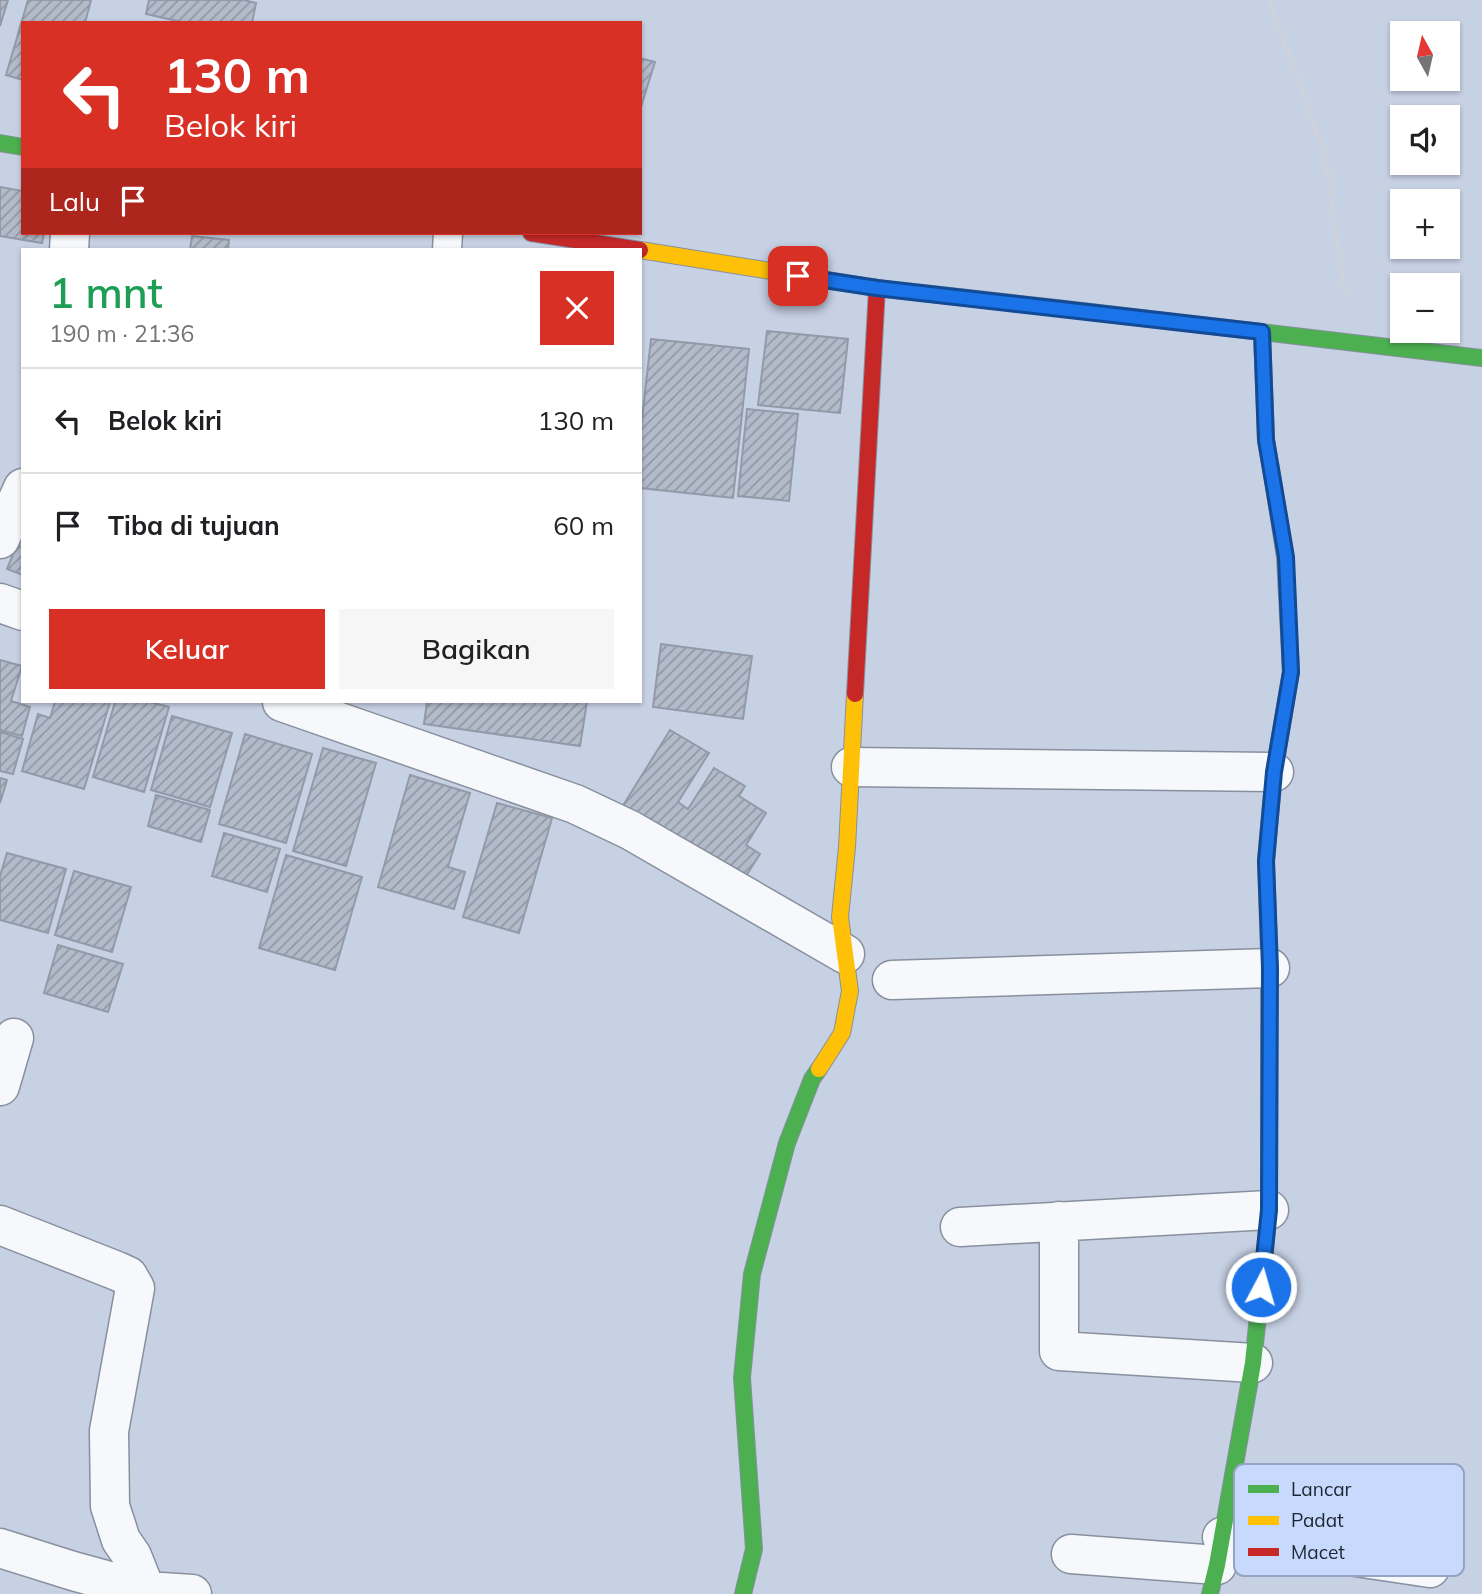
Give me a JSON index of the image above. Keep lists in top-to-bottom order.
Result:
{
  "legend": ["Lancar", "Padat", "Macet"],
  "north": "top",
  "page": {
    "map_buttons": ["+", "−"],
    "turn": ["130 m", "Belok kiri"],
    "then": "Lalu",
    "heading": ["1 mnt", "190 m · 21:36"],
    "list": [
      {
        "name": "Belok kiri",
        "value": "130 m"
      },
      {
        "name": "Tiba di tujuan",
        "value": "60 m"
      }
    ],
    "buttons": ["Keluar", "Bagikan"]
  }
}
